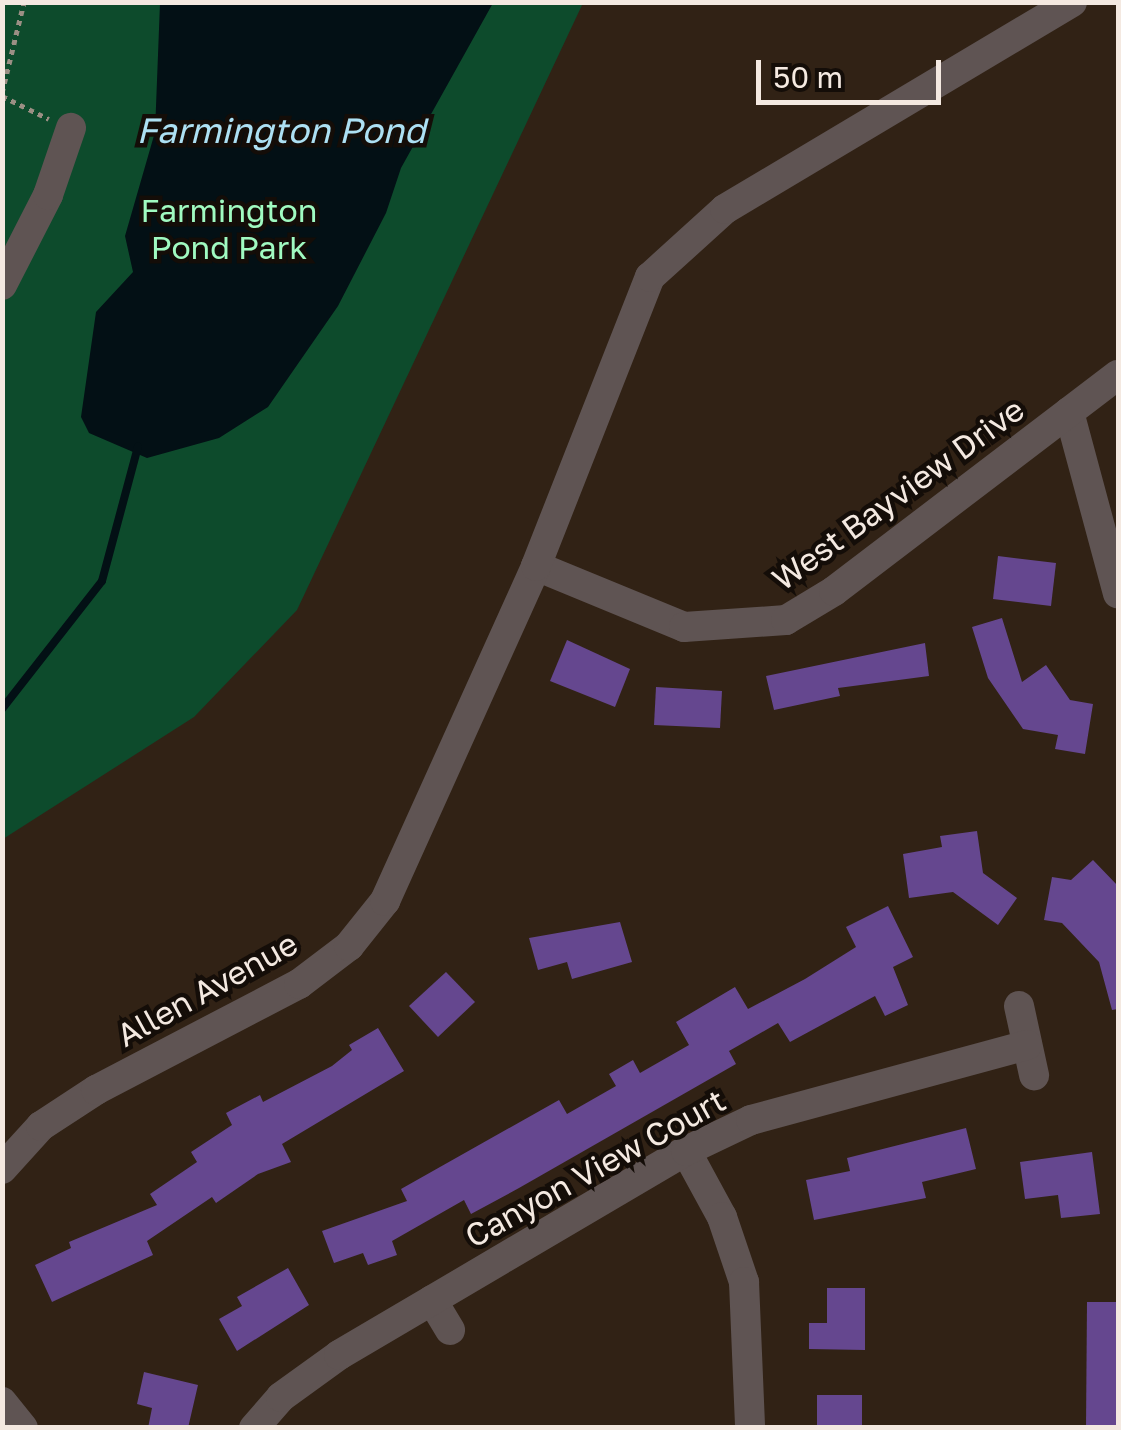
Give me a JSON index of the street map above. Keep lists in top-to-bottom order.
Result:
{
  "streets": {
    "street": ["West Bayview Drive", "Allen Avenue", "Canyon View Court"]
  },
  "crossings": [
    ["West Bayview Drive", "Allen Avenue"]
  ],
  "water": ["Farmington Pond"],
  "parks": ["Farmington Pond Park"],
  "scale_bar": "50 m"
}
